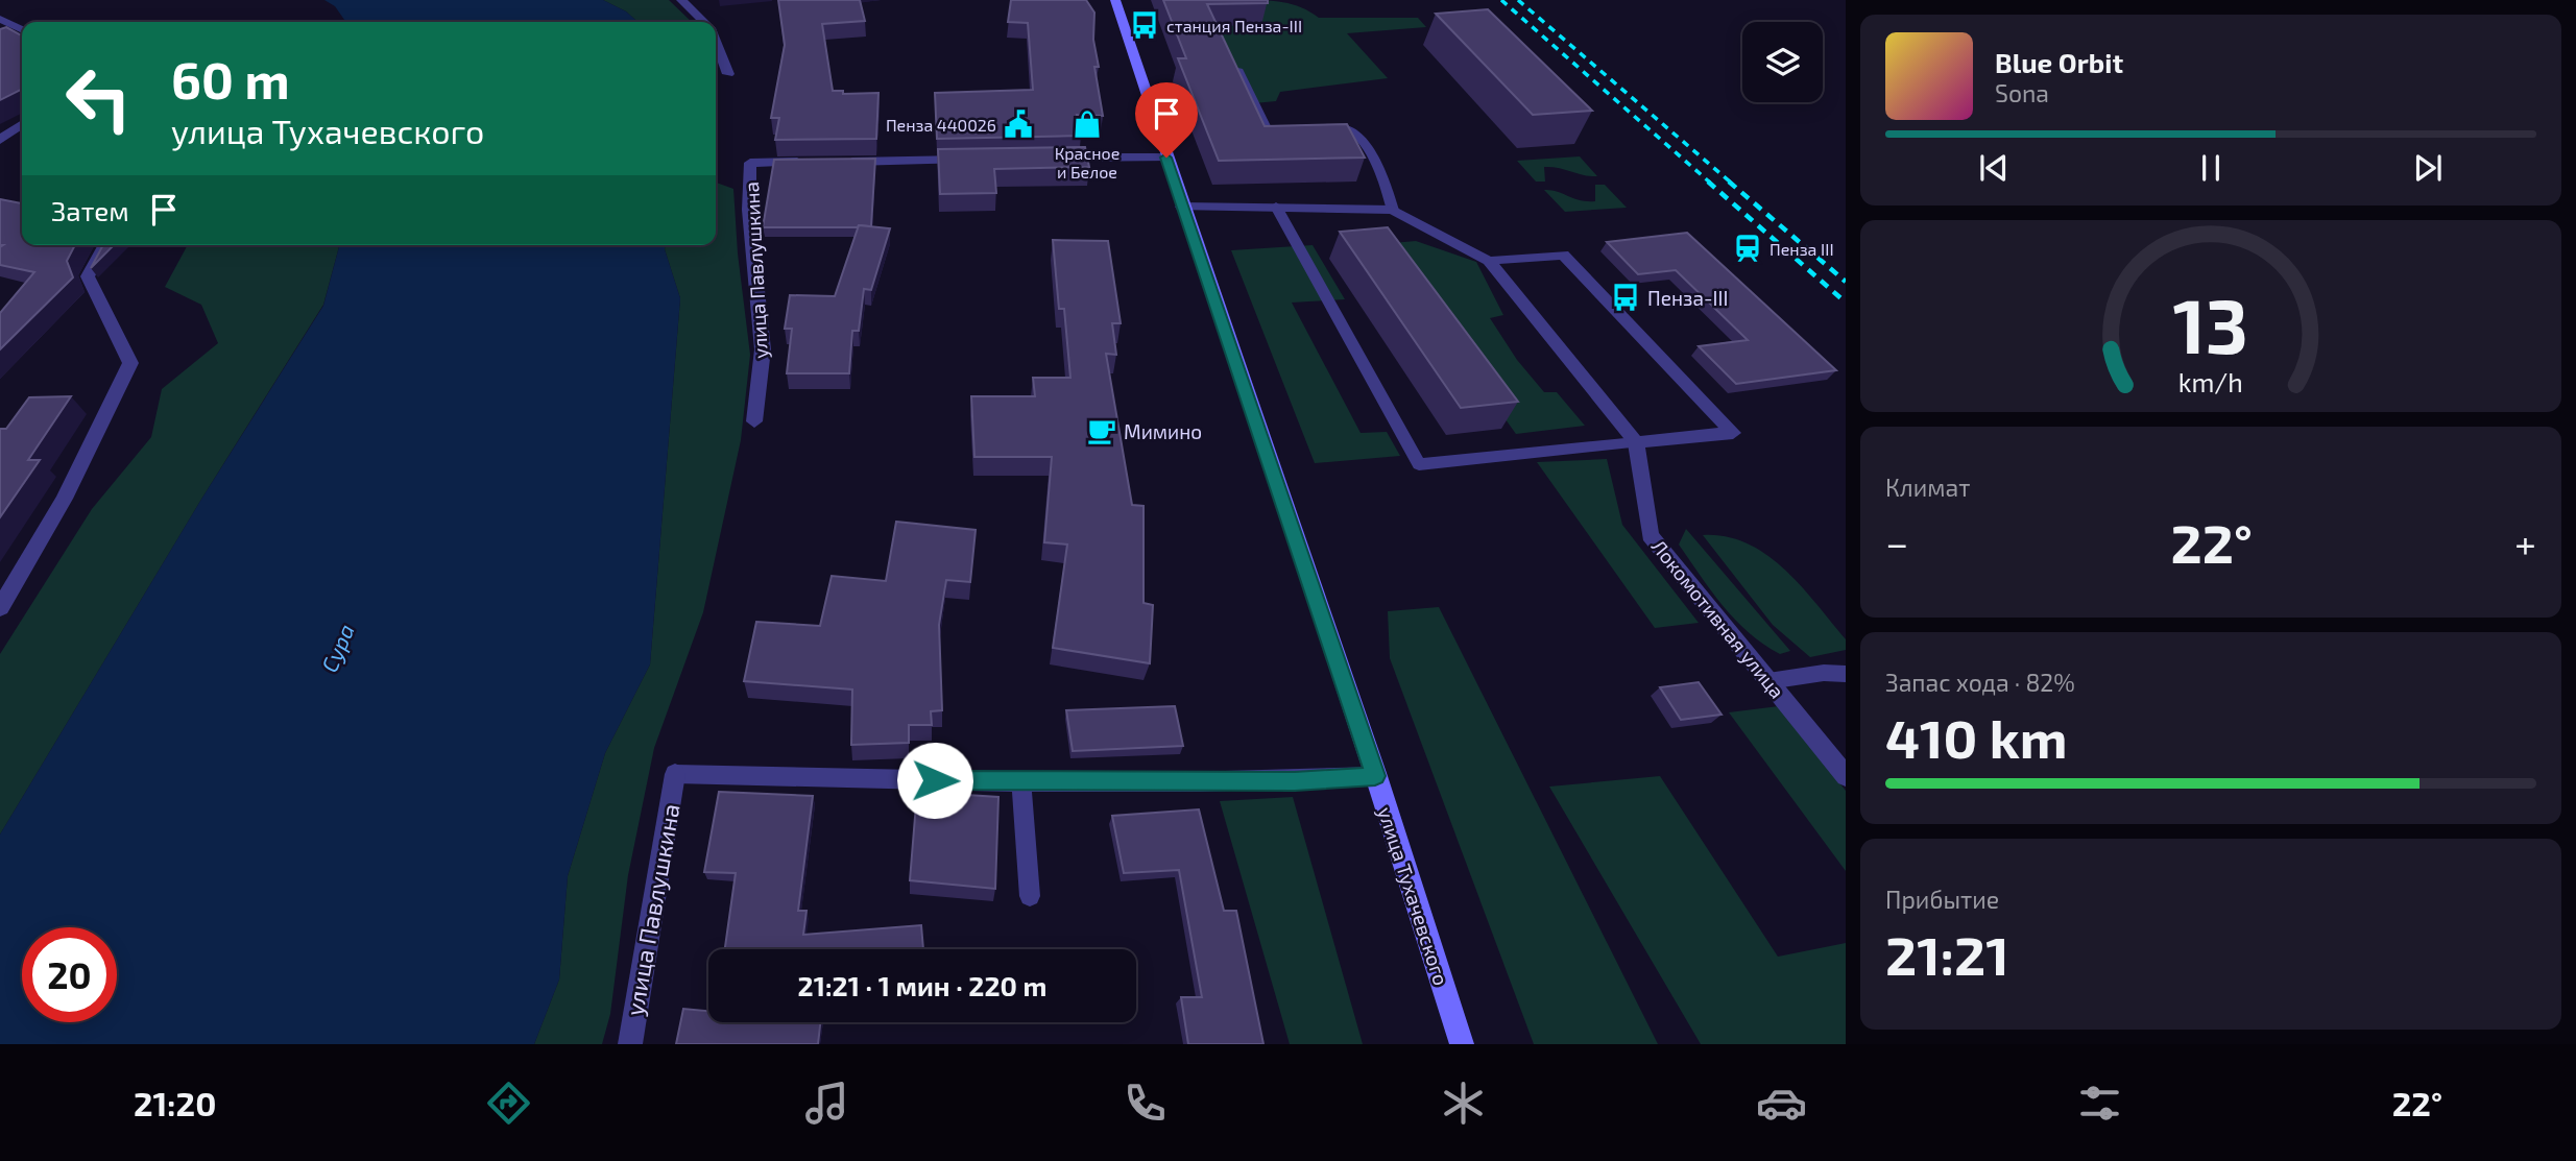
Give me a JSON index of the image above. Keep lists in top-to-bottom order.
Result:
{
  "streets": {
    "main road": ["улица Тухачевского"],
    "street": ["улица Павлушкина", "Локомотивная улица"]
  },
  "water": ["Сура"],
  "places": {
    "bus stop": ["станция Пенза-III", "Пенза-III"],
    "public building": ["Пенза 440026"],
    "shop": ["Красное и Белое"],
    "station": ["Пенза III"],
    "cafe": ["Мимино"]
  },
  "page": {
    "turn": ["60 m", "улица Тухачевского"],
    "song": ["Blue Orbit", "Sona"],
    "then": "Затем",
    "tile": [
      "Климат",
      ["Запас хода · 82%", "410 km"],
      ["Прибытие", "21:21"]
    ],
    "heat": ["−", "22°", "+"],
    "limit": "20",
    "trip": "21:21 · 1 мин · 220 m",
    "tabs": ["21:20", "22°"],
    "gauge": ["13", "km/h"]
  }
}
